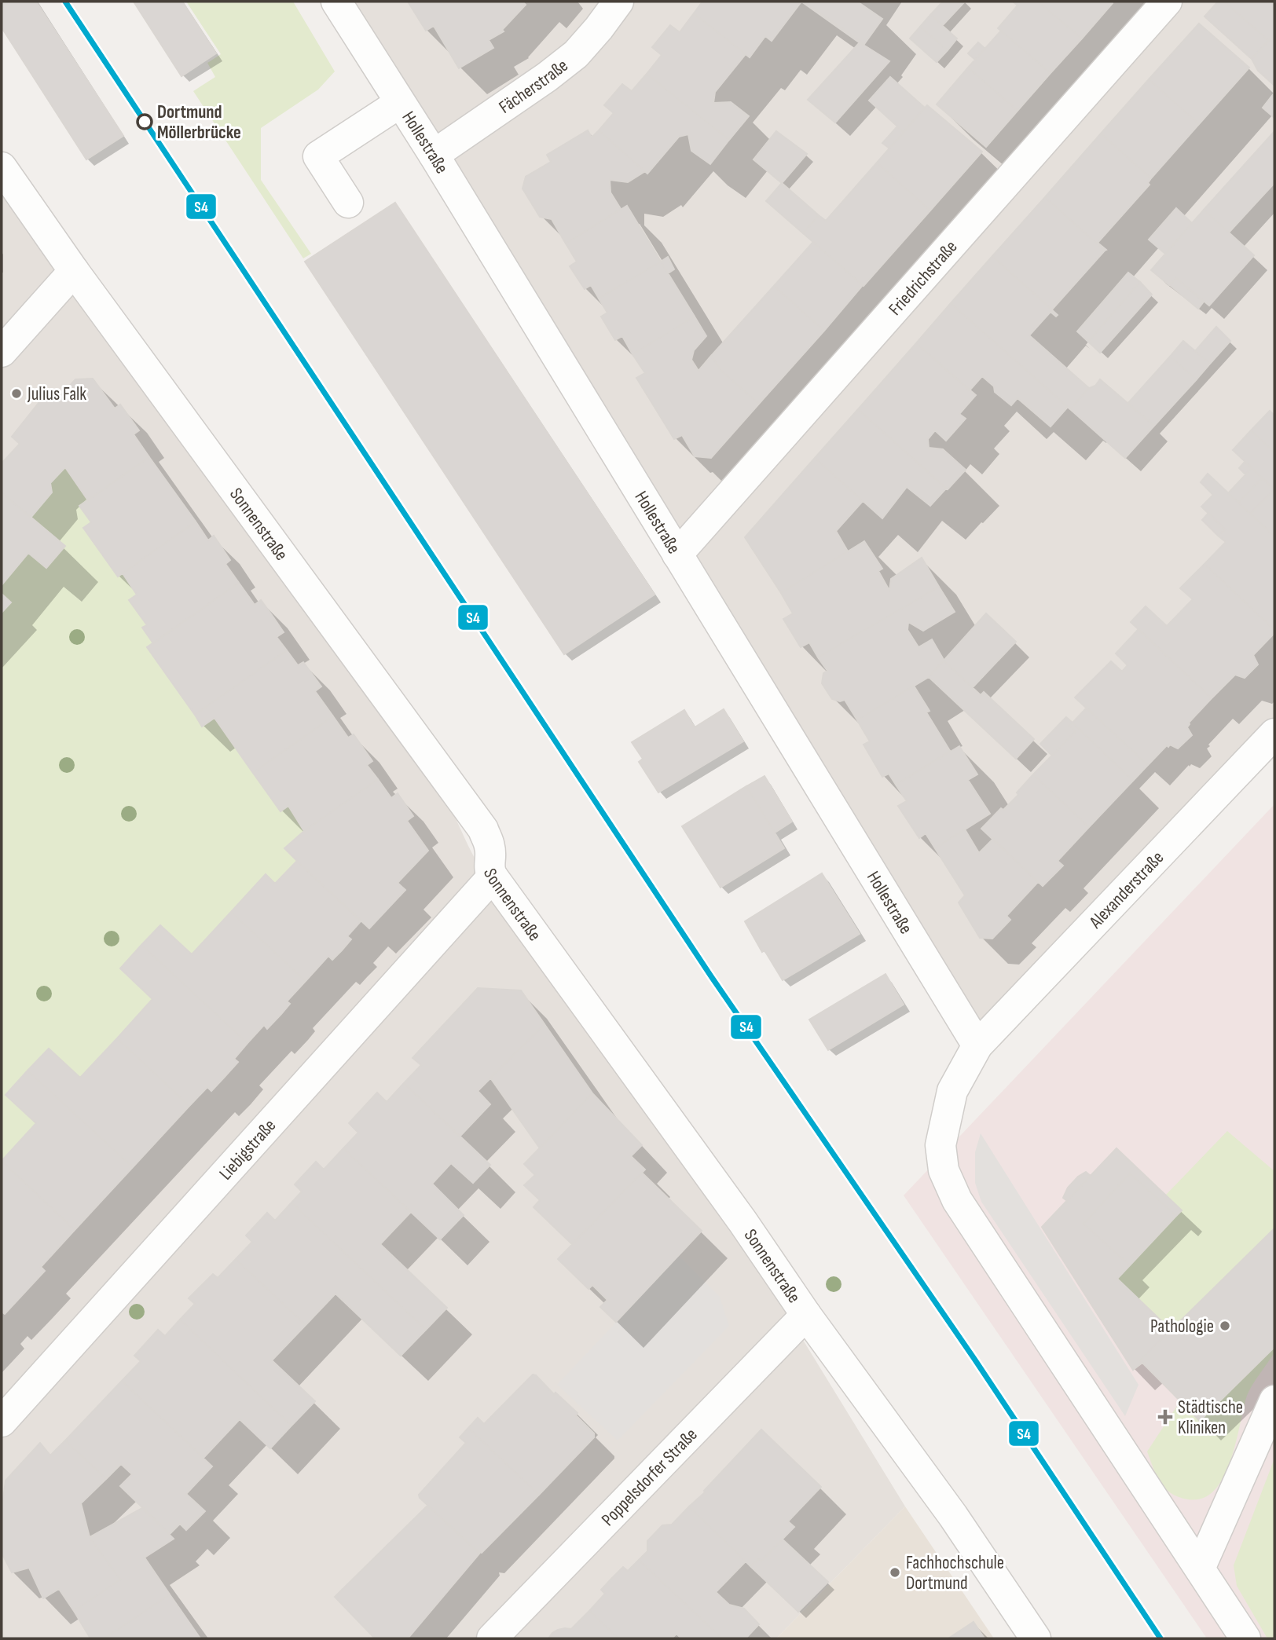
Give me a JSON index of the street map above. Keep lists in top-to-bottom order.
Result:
{
  "streets": {
    "street": [
      "Fächerstraße",
      "Hollestraße",
      "Friedrichstraße",
      "Sonnenstraße",
      "Alexanderstraße",
      "Liebigstraße",
      "Poppelsdorfer Straße"
    ]
  },
  "crossings": [
    ["Fächerstraße", "Hollestraße"],
    ["Hollestraße", "Friedrichstraße"],
    ["Hollestraße", "Alexanderstraße"],
    ["Sonnenstraße", "Liebigstraße"],
    ["Sonnenstraße", "Poppelsdorfer Straße"]
  ],
  "places": {
    "other": [
      "Dortmund Möllerbrücke",
      "Julius Falk",
      "Pathologie",
      "Fachhochschule Dortmund"
    ],
    "health": ["Städtische Kliniken"]
  },
  "lines": ["transit line S4"]
}
